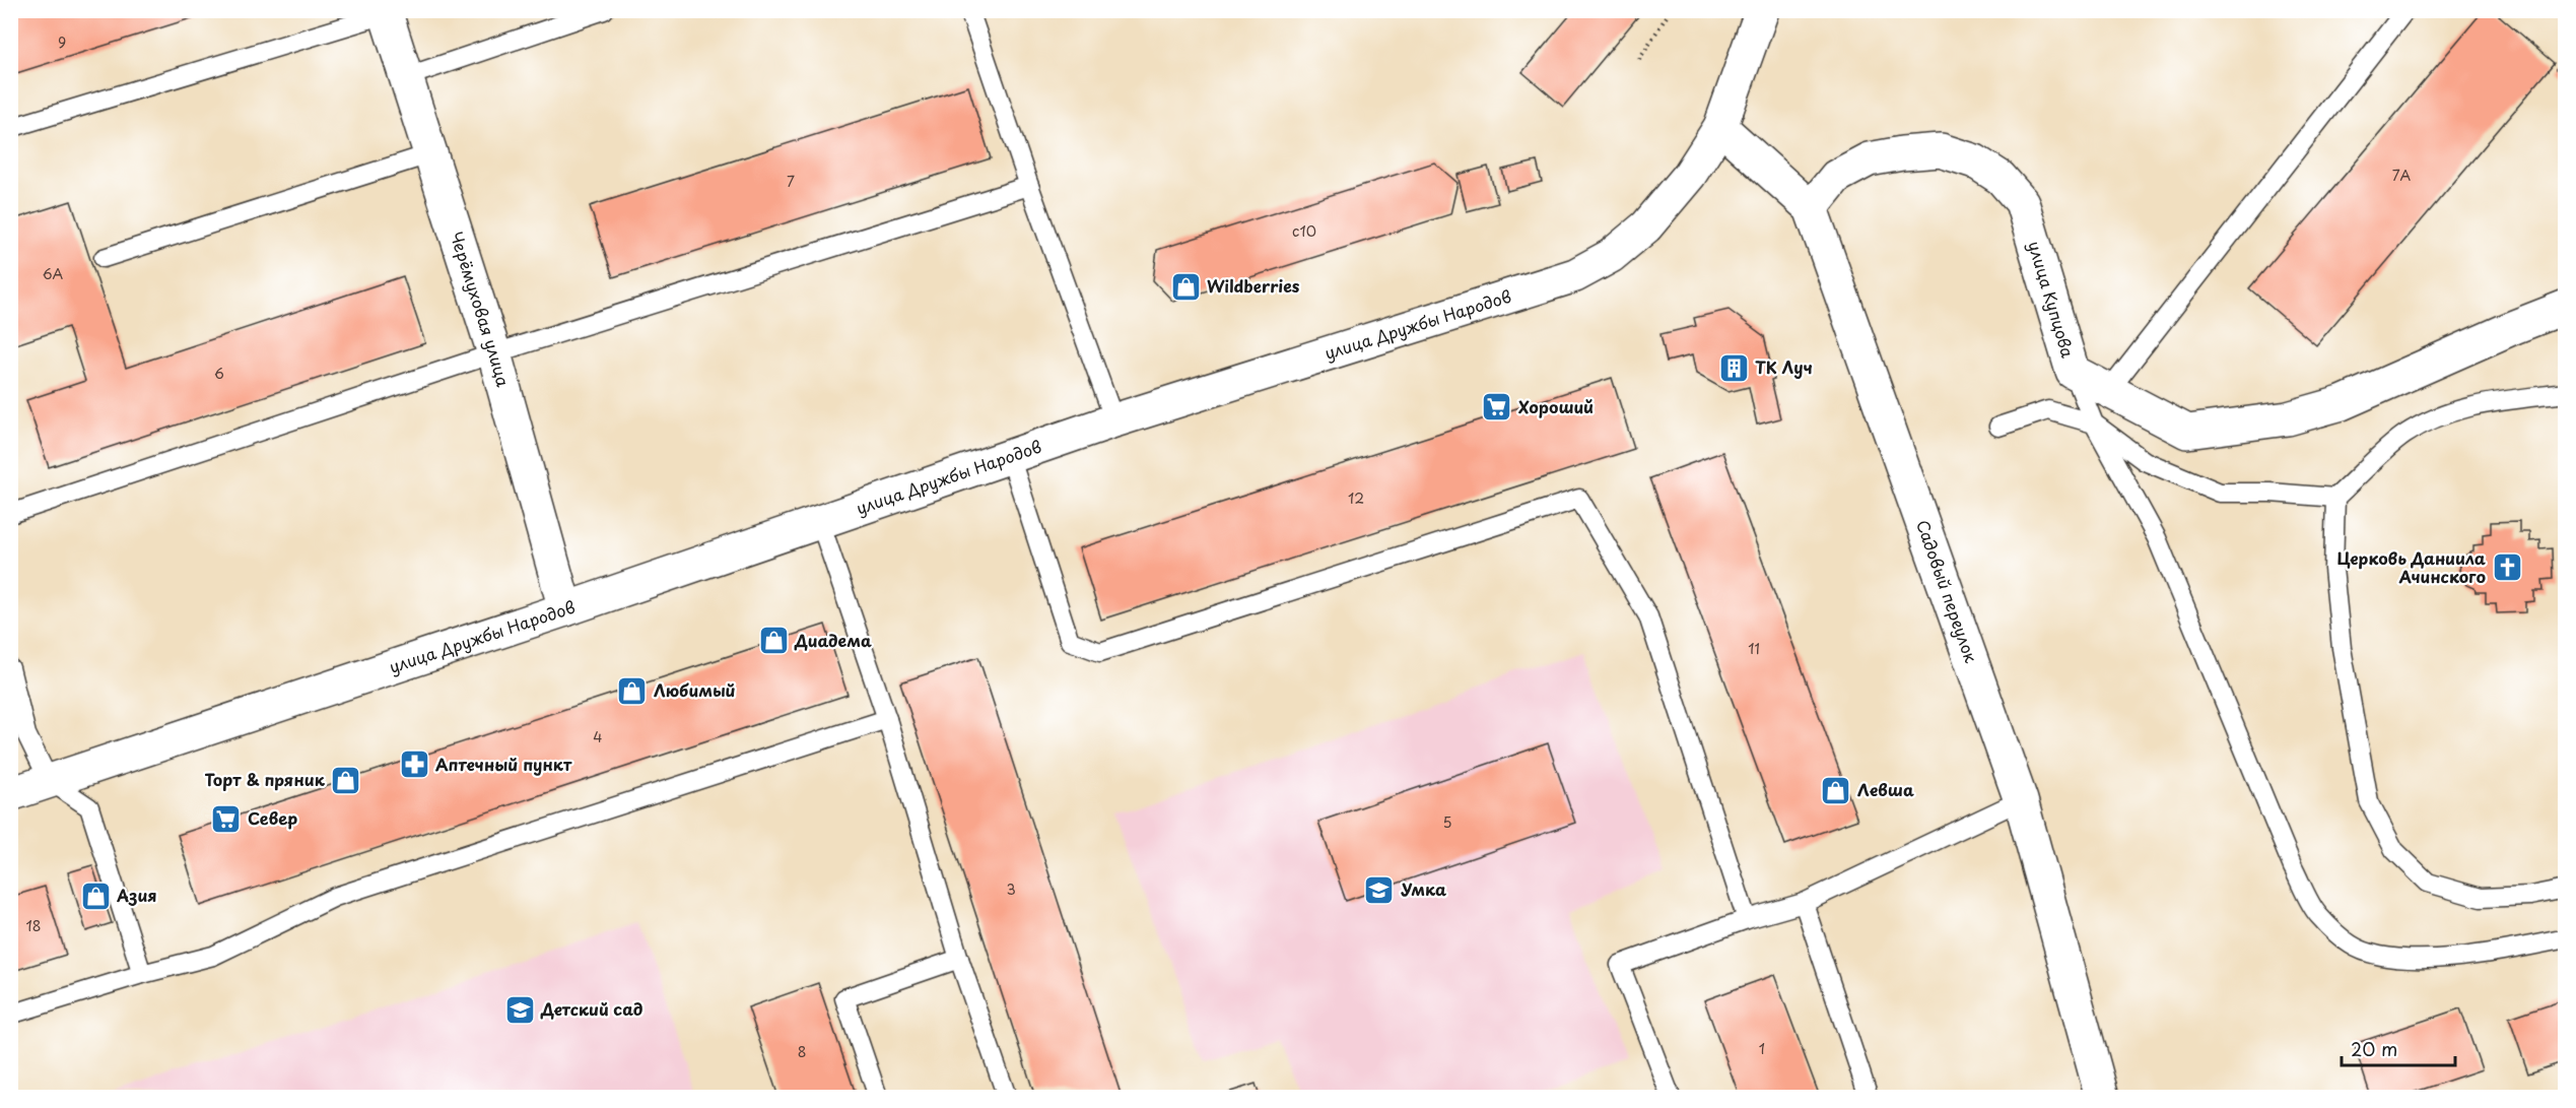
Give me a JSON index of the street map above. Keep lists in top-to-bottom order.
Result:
{
  "streets": {
    "street": [
      "улица Купцова",
      "Черёмуховая улица",
      "улица Дружбы Народов",
      "Садовый переулок"
    ]
  },
  "crossings": [
    ["улица Купцова", "Садовый переулок"],
    ["Черёмуховая улица", "улица Дружбы Народов"],
    ["улица Дружбы Народов", "Садовый переулок"]
  ],
  "places": {
    "shop": [
      "Wildberries",
      "Диадема",
      "Любимый",
      "Торт & пряник",
      "Левша",
      "Азия"
    ],
    "building": ["ТК Луч"],
    "supermarket": ["Хороший", "Север"],
    "church": ["Церковь Даниила Ачинского"],
    "pharmacy": ["Аптечный пункт"],
    "school or university": ["Умка", "Детский сад"]
  },
  "house_numbers": [
    "9",
    "7А",
    "7",
    "с10",
    "6А",
    "6",
    "12",
    "11",
    "4",
    "5",
    "3",
    "18",
    "1",
    "8"
  ],
  "scale_bar": "20 m"
}
